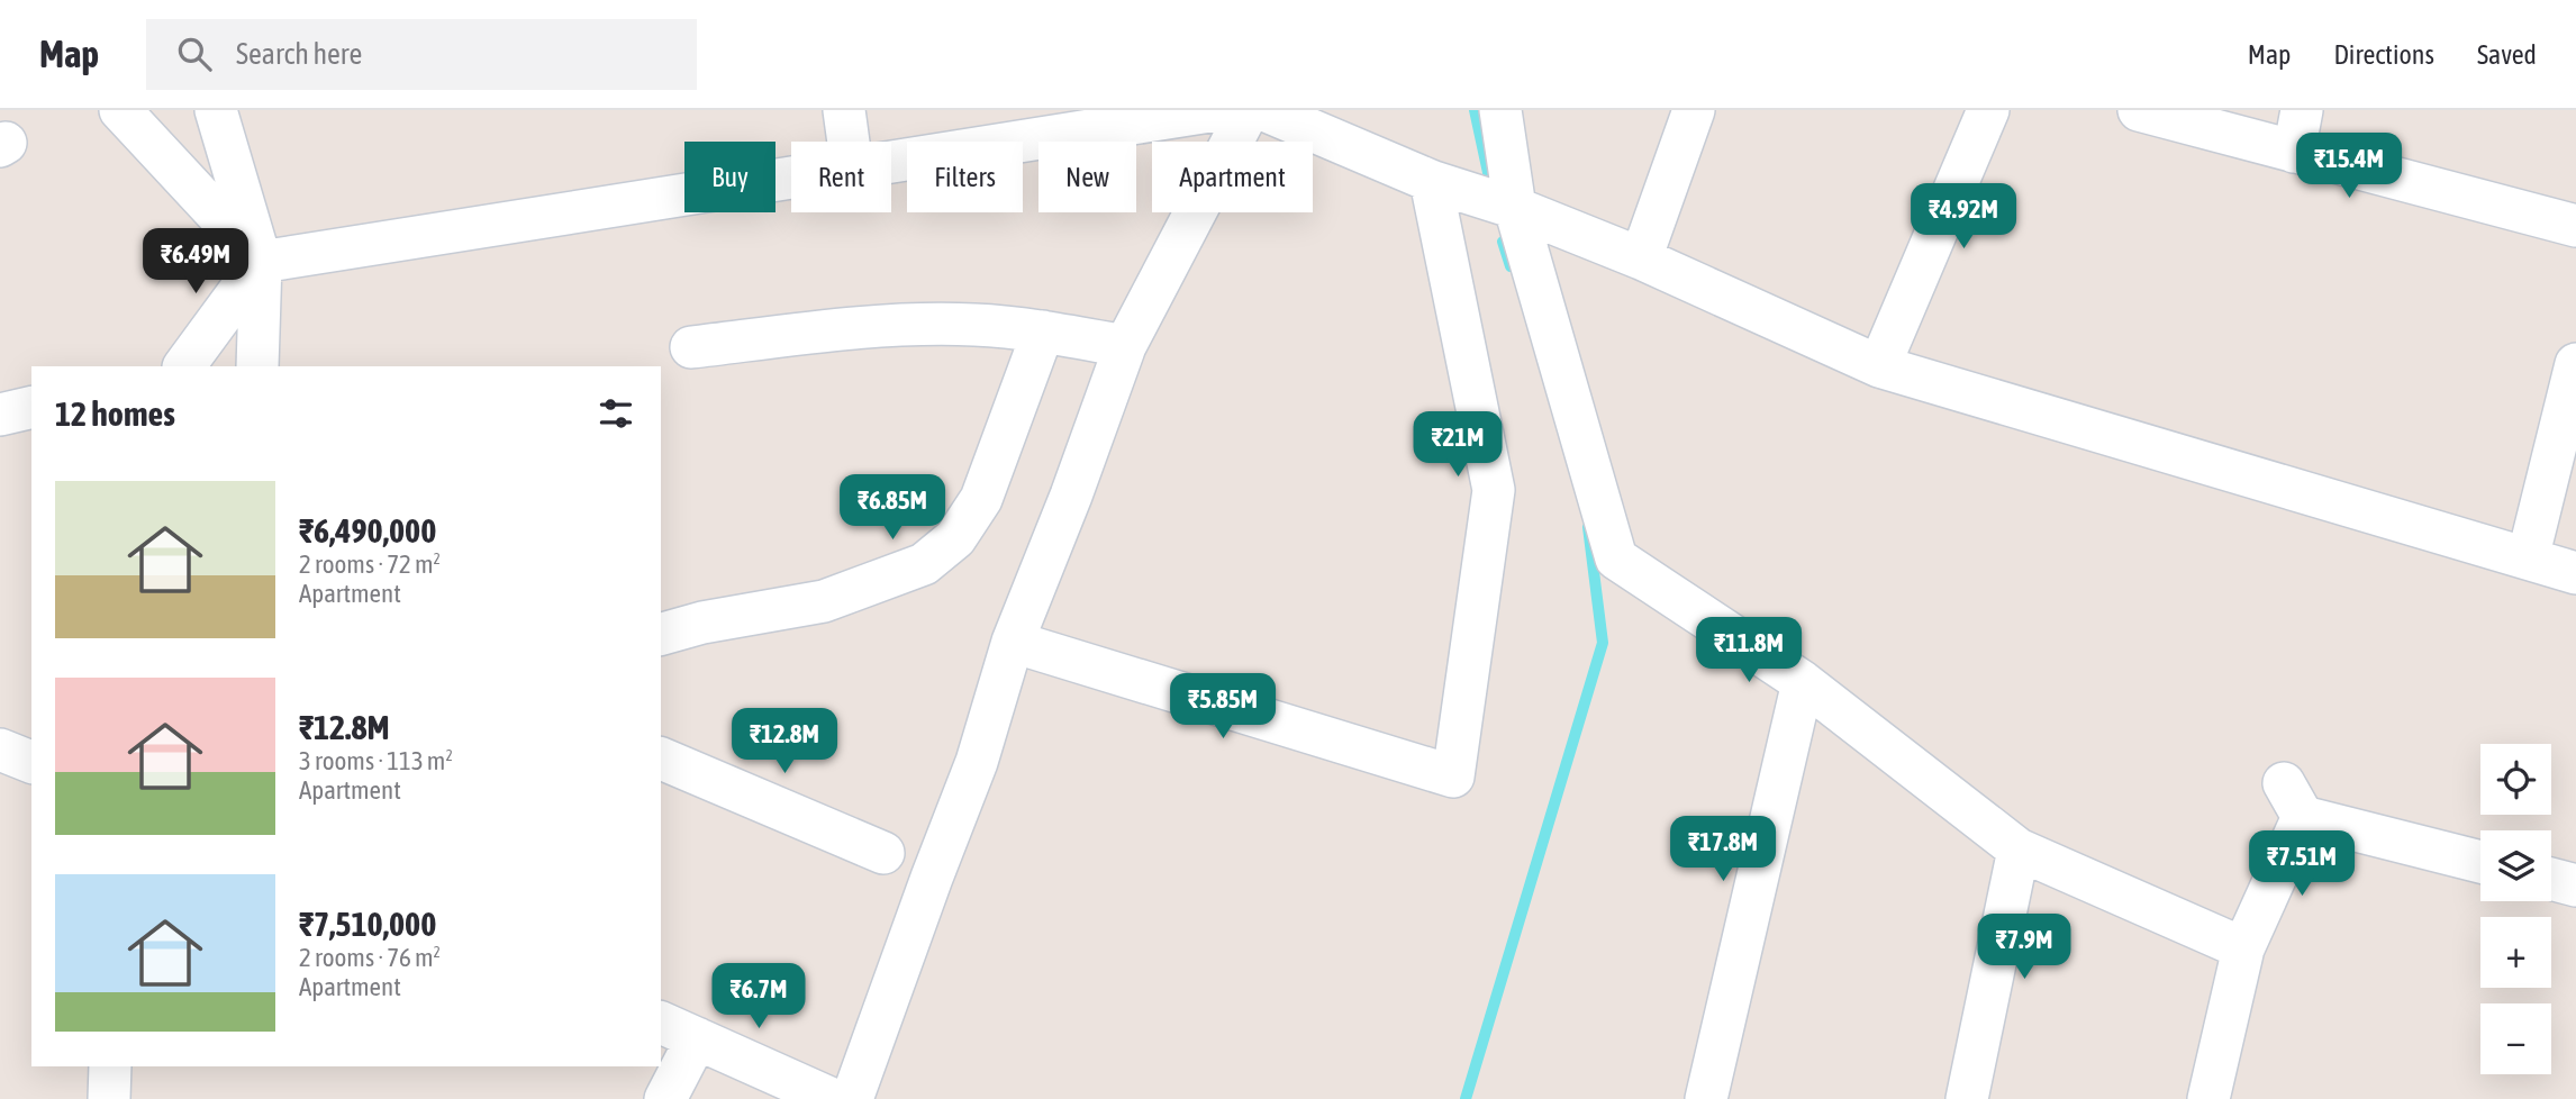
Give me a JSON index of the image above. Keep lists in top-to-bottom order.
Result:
{
  "page": {
    "header": "Map",
    "search": "Search here",
    "nav": ["Map", "Directions", "Saved"],
    "price": [
      "₹15.4M",
      "₹4.92M",
      "₹6.49M",
      "₹21M",
      "₹6.85M",
      "₹11.8M",
      "₹5.85M",
      "₹12.8M",
      "₹17.8M",
      "₹7.51M",
      "₹7.9M",
      "₹6.7M"
    ],
    "chip": [
      "Buy",
      "Rent",
      "Filters",
      "New",
      "Apartment"
    ],
    "heading": "12 homes",
    "list": [
      {
        "name": "₹6,490,000",
        "note": "2 rooms · 72 m² · Apartment"
      },
      {
        "name": "₹12.8M",
        "note": "3 rooms · 113 m² · Apartment"
      },
      {
        "name": "₹7,510,000",
        "note": "2 rooms · 76 m² · Apartment"
      }
    ],
    "map_buttons": ["+", "−"]
  }
}
